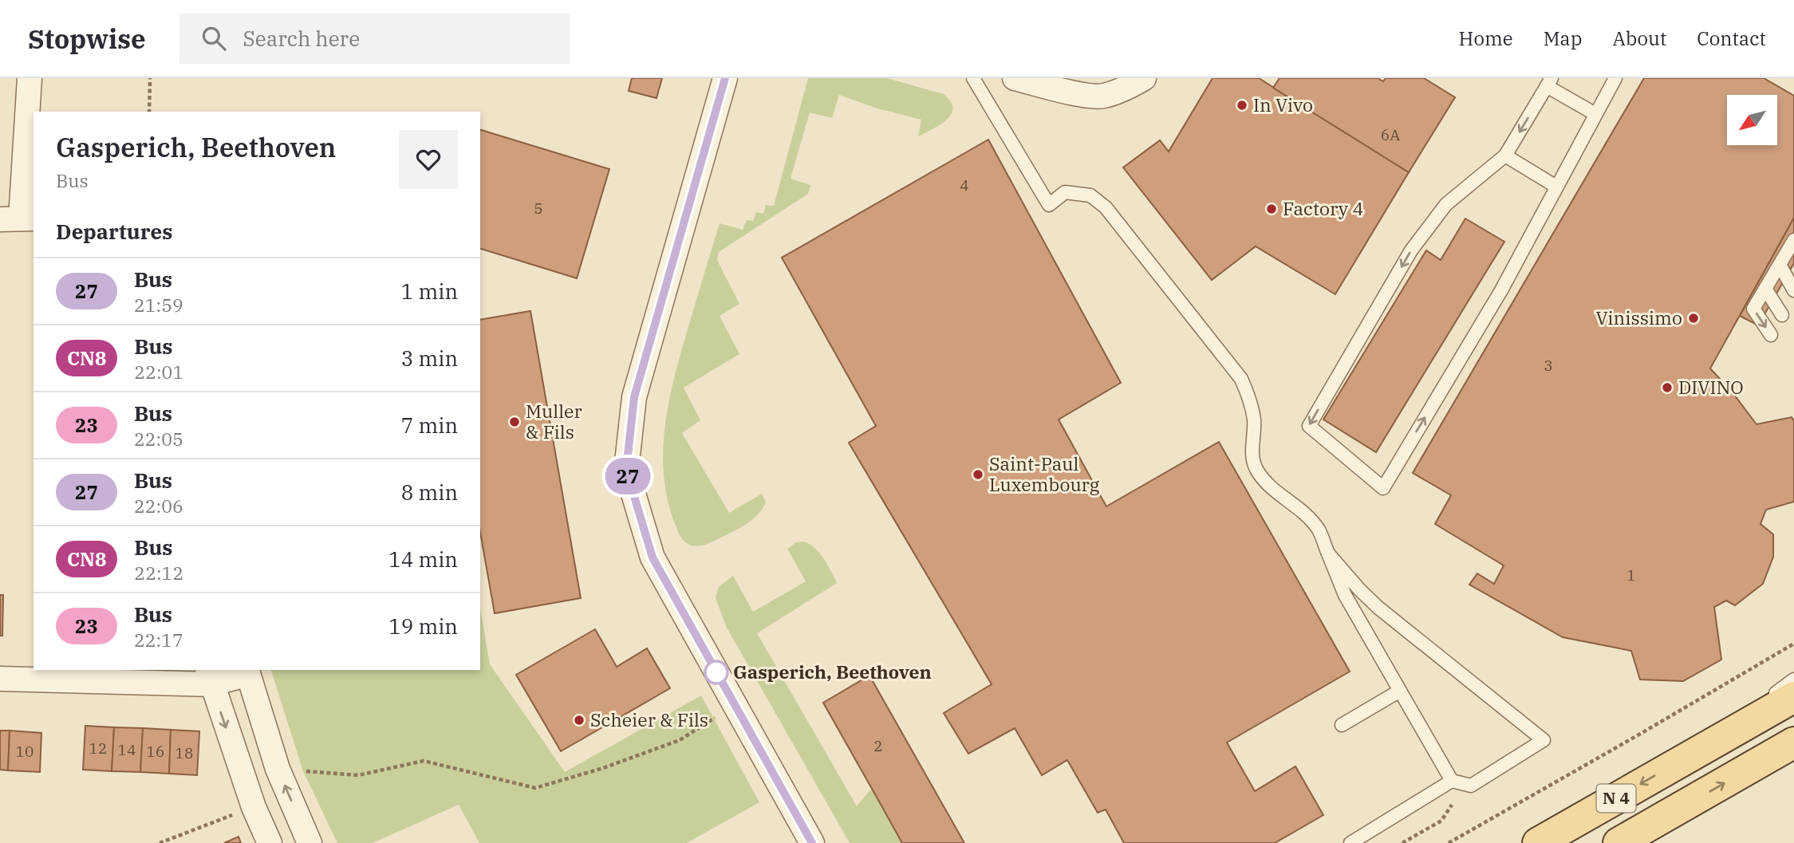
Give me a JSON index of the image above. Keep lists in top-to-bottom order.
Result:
{
  "streets": {
    "main road": ["N 4"]
  },
  "places": [
    "In Vivo",
    "Factory 4",
    "Vinissimo",
    "DIVINO",
    "Muller & Fils",
    "Saint-Paul Luxembourg",
    "Gasperich, Beethoven",
    "Scheier & Fils"
  ],
  "lines": ["bus line 27"],
  "house_numbers": [
    "6A",
    "4",
    "5",
    "3",
    "1",
    "2",
    "12",
    "14",
    "10",
    "16",
    "18"
  ],
  "north": "bottom left",
  "page": {
    "header": "Stopwise",
    "search": "Search here",
    "nav": [
      "Home",
      "Map",
      "About",
      "Contact"
    ],
    "on_map": "27",
    "heading": [
      ["Gasperich, Beethoven", "Bus"],
      "Departures"
    ],
    "list": [
      {
        "mark": "27",
        "name": "Bus",
        "note": "21:59",
        "value": "1 min"
      },
      {
        "mark": "CN8",
        "name": "Bus",
        "note": "22:01",
        "value": "3 min"
      },
      {
        "mark": "23",
        "name": "Bus",
        "note": "22:05",
        "value": "7 min"
      },
      {
        "mark": "27",
        "name": "Bus",
        "note": "22:06",
        "value": "8 min"
      },
      {
        "mark": "CN8",
        "name": "Bus",
        "note": "22:12",
        "value": "14 min"
      },
      {
        "mark": "23",
        "name": "Bus",
        "note": "22:17",
        "value": "19 min"
      }
    ]
  }
}
